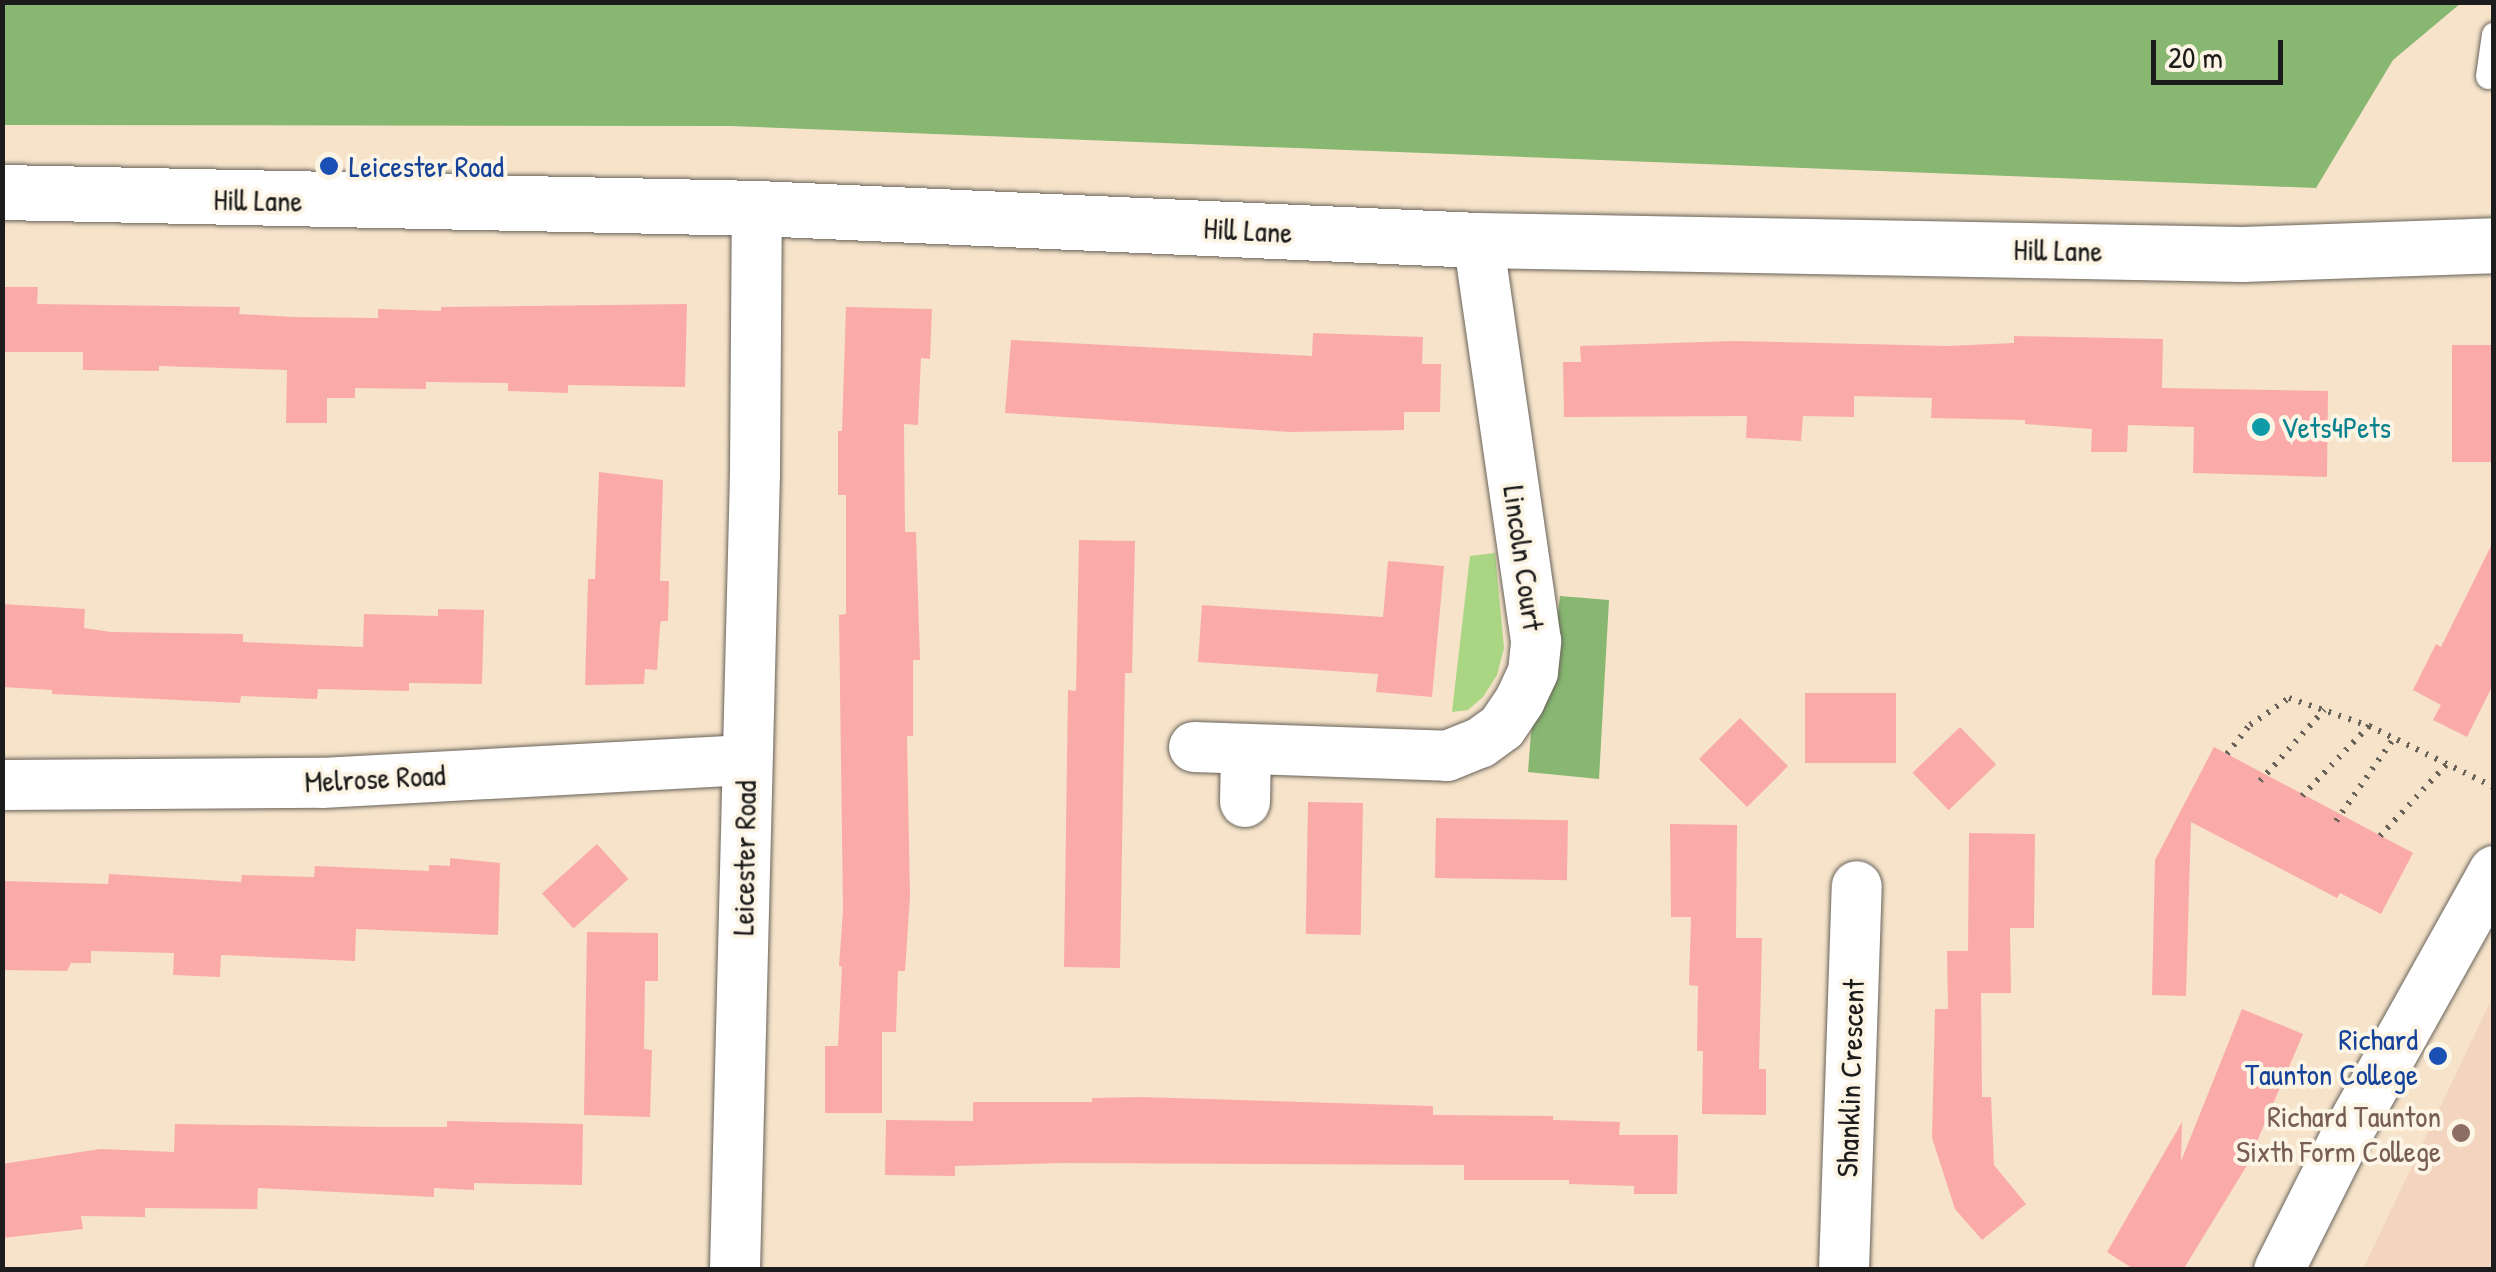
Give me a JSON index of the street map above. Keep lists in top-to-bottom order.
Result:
{
  "streets": {
    "street": [
      "Hill Lane",
      "Lincoln Court",
      "Melrose Road",
      "Leicester Road",
      "Shanklin Crescent"
    ]
  },
  "crossings": [
    ["Hill Lane", "Lincoln Court"],
    ["Hill Lane", "Leicester Road"],
    ["Melrose Road", "Leicester Road"]
  ],
  "places": [
    "Leicester Road",
    "Vets4Pets",
    "Richard Taunton College",
    "Richard Taunton Sixth Form College"
  ],
  "scale_bar": "20 m"
}
